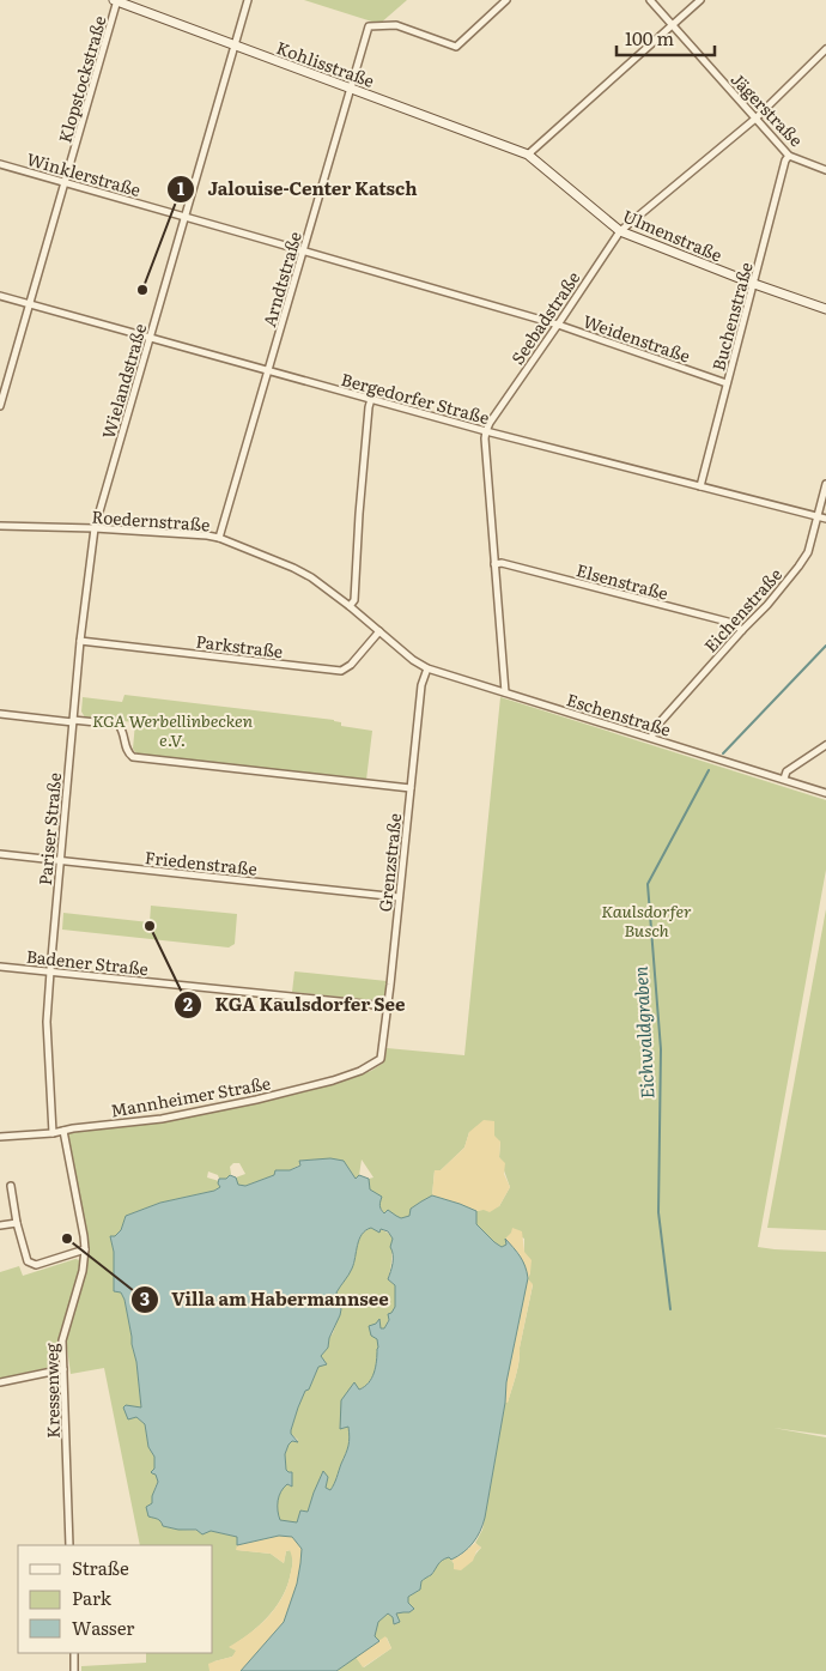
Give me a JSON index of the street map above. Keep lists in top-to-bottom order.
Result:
{
  "streets": {
    "street": [
      "Kohlisstraße",
      "Klopstockstraße",
      "Jägerstraße",
      "Winklerstraße",
      "Ulmenstraße",
      "Arndtstraße",
      "Buchenstraße",
      "Seebadstraße",
      "Weidenstraße",
      "Wielandstraße",
      "Bergedorfer Straße",
      "Roedernstraße",
      "Elsenstraße",
      "Eichenstraße",
      "Parkstraße",
      "Eschenstraße",
      "Pariser Straße",
      "Friedenstraße",
      "Grenzstraße",
      "Badener Straße",
      "Mannheimer Straße",
      "Kressenweg"
    ]
  },
  "crossings": [
    ["Kohlisstraße", "Klopstockstraße"],
    ["Kohlisstraße", "Ulmenstraße"],
    ["Kohlisstraße", "Arndtstraße"],
    ["Kohlisstraße", "Wielandstraße"],
    ["Klopstockstraße", "Winklerstraße"],
    ["Klopstockstraße", "Bergedorfer Straße"],
    ["Jägerstraße", "Buchenstraße"],
    ["Jägerstraße", "Seebadstraße"],
    ["Winklerstraße", "Arndtstraße"],
    ["Winklerstraße", "Weidenstraße"],
    ["Winklerstraße", "Wielandstraße"],
    ["Ulmenstraße", "Buchenstraße"],
    ["Ulmenstraße", "Seebadstraße"],
    ["Arndtstraße", "Bergedorfer Straße"],
    ["Arndtstraße", "Roedernstraße"],
    ["Buchenstraße", "Weidenstraße"],
    ["Buchenstraße", "Bergedorfer Straße"],
    ["Seebadstraße", "Weidenstraße"],
    ["Seebadstraße", "Bergedorfer Straße"],
    ["Wielandstraße", "Bergedorfer Straße"],
    ["Wielandstraße", "Roedernstraße"],
    ["Wielandstraße", "Pariser Straße"],
    ["Bergedorfer Straße", "Eichenstraße"],
    ["Roedernstraße", "Parkstraße"],
    ["Roedernstraße", "Eschenstraße"],
    ["Roedernstraße", "Pariser Straße"],
    ["Elsenstraße", "Eichenstraße"],
    ["Eichenstraße", "Eschenstraße"],
    ["Parkstraße", "Pariser Straße"],
    ["Eschenstraße", "Grenzstraße"],
    ["Pariser Straße", "Friedenstraße"],
    ["Pariser Straße", "Badener Straße"],
    ["Pariser Straße", "Mannheimer Straße"],
    ["Friedenstraße", "Grenzstraße"],
    ["Grenzstraße", "Badener Straße"],
    ["Grenzstraße", "Mannheimer Straße"],
    ["Mannheimer Straße", "Kressenweg"]
  ],
  "water": ["Eichwaldgraben"],
  "parks": ["KGA Werbellinbecken e.V.", "Kaulsdorfer Busch"],
  "places": ["Jalouise-Center Katsch", "KGA Kaulsdorfer See", "Villa am Habermannsee"],
  "legend": ["Straße", "Park", "Wasser"],
  "scale_bar": "100 m"
}
